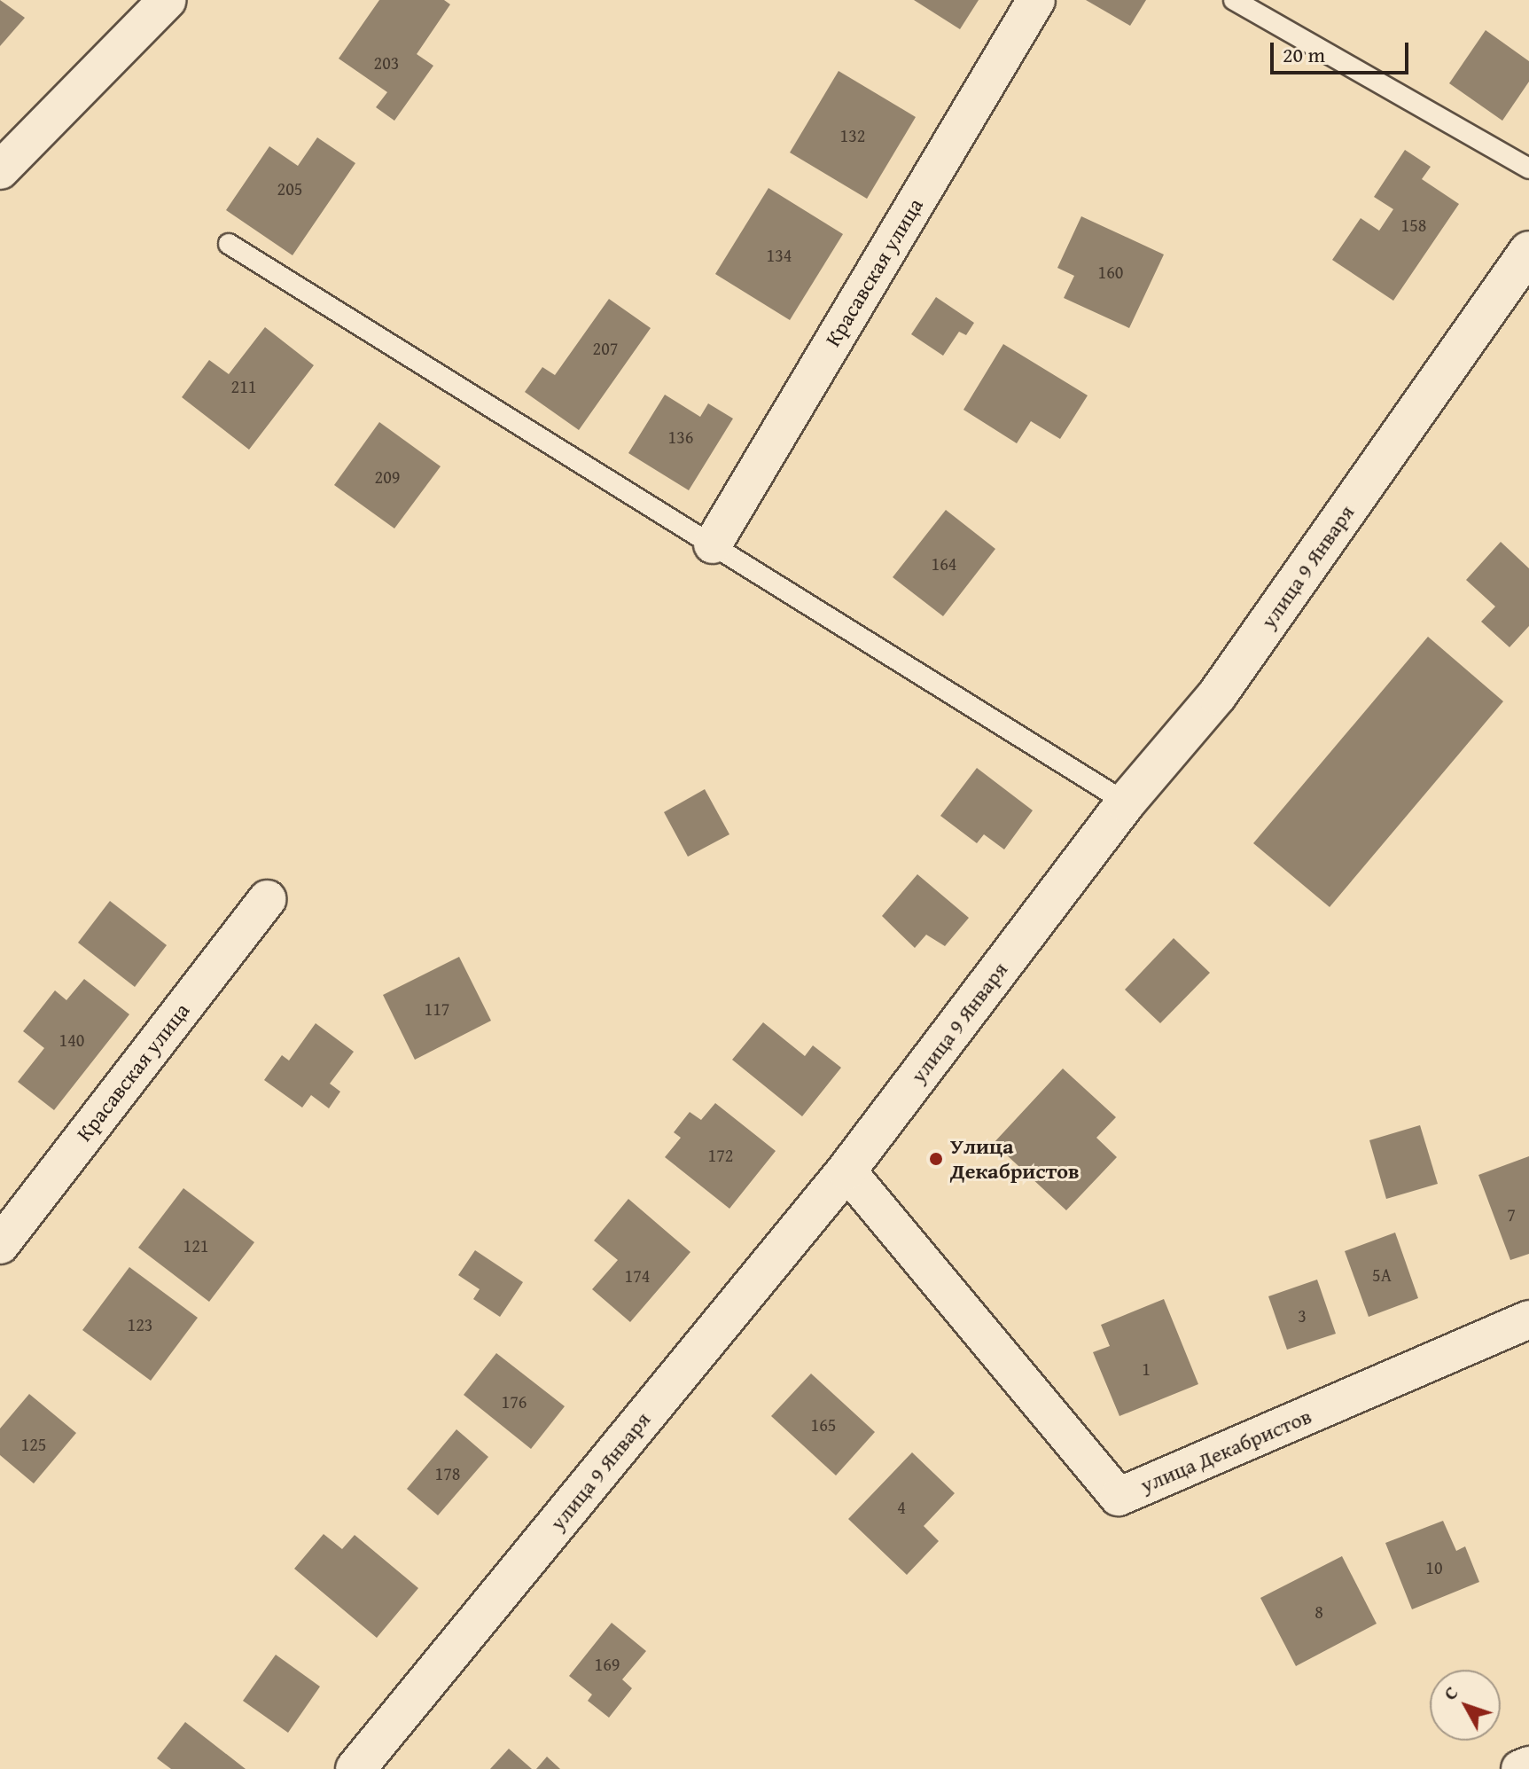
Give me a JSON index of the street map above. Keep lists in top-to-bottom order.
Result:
{
  "streets": {
    "main road": ["улица 9 Января"],
    "street": ["Красавская улица", "улица Декабристов"]
  },
  "crossings": [
    ["улица 9 Января", "улица Декабристов"]
  ],
  "places": ["Улица Декабристов"],
  "house_numbers": [
    "203",
    "132",
    "205",
    "158",
    "134",
    "160",
    "207",
    "211",
    "136",
    "209",
    "164",
    "117",
    "140",
    "172",
    "7",
    "121",
    "5А",
    "174",
    "3",
    "123",
    "1",
    "176",
    "165",
    "125",
    "178",
    "4",
    "10",
    "8",
    "169"
  ],
  "scale_bar": "20 m",
  "north": "top left"
}
